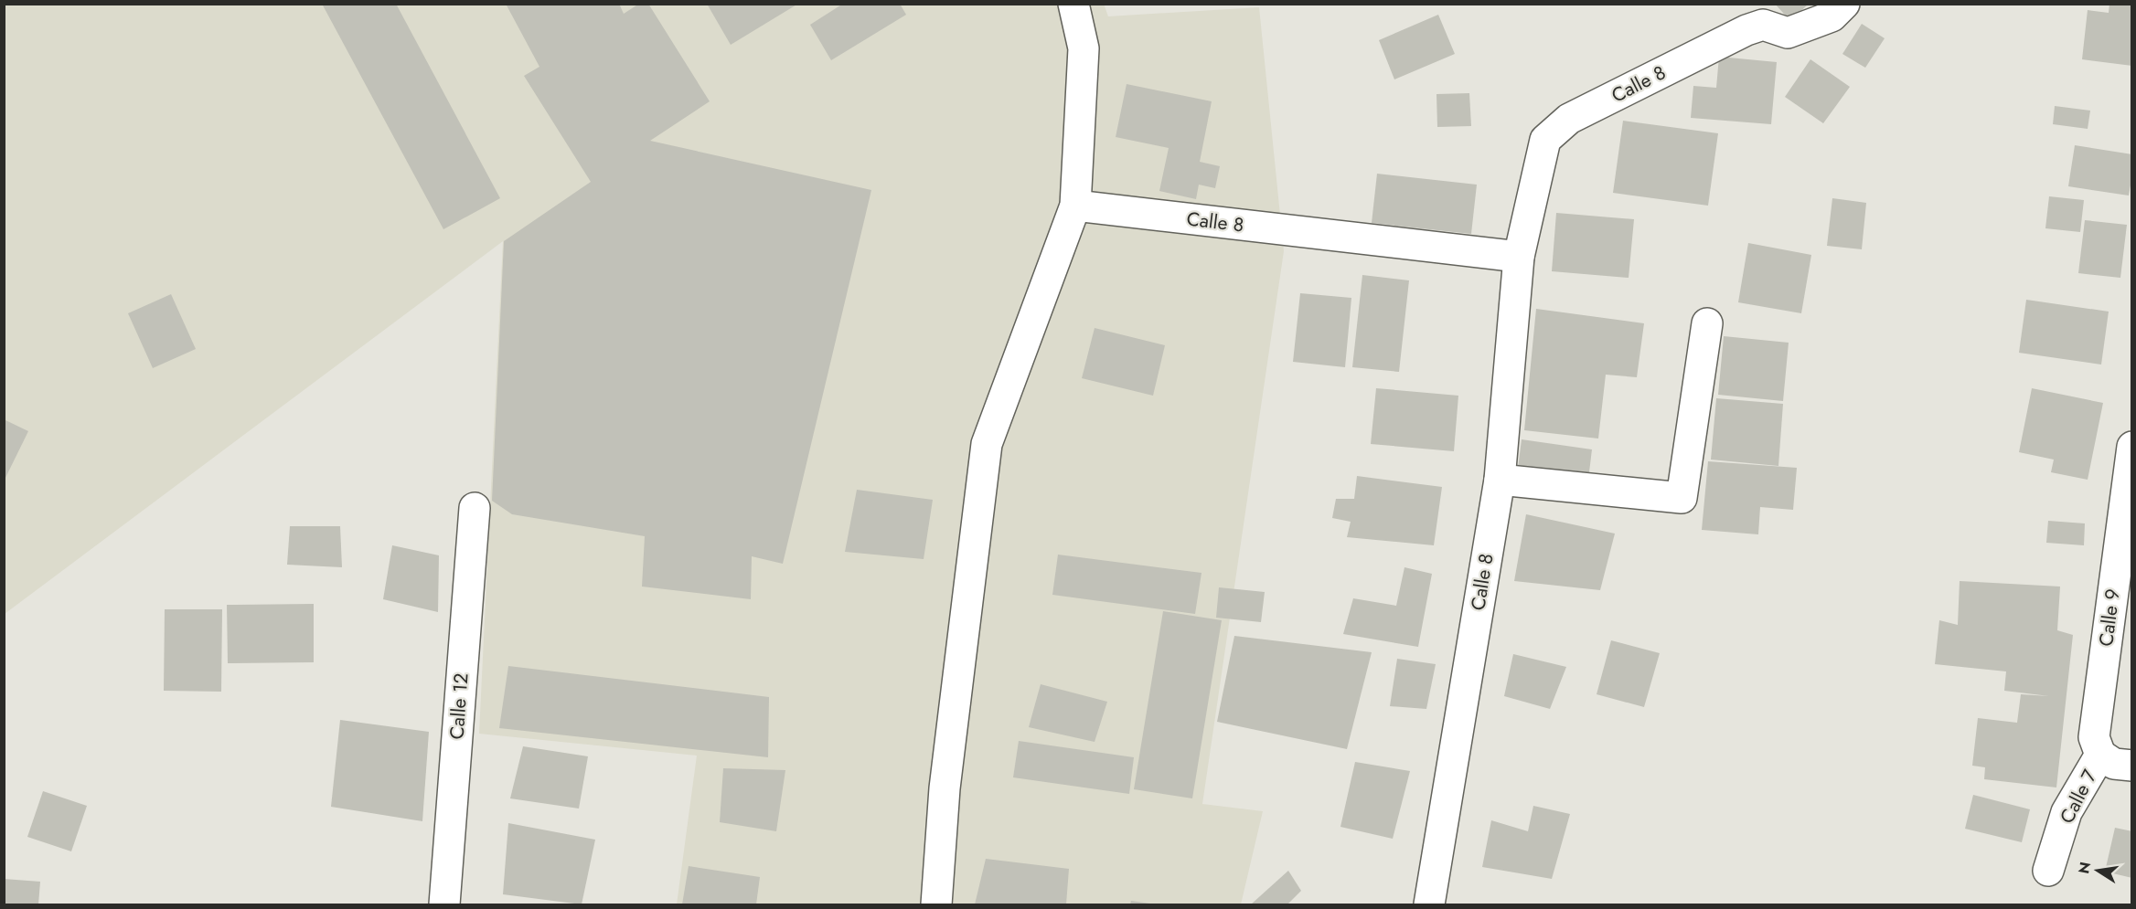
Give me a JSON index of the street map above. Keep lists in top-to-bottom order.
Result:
{
  "streets": {
    "street": [
      "Calle 8",
      "Calle 9",
      "Calle 12",
      "Calle 7"
    ]
  },
  "crossings": [
    ["Calle 9", "Calle 7"]
  ],
  "north": "left"
}
